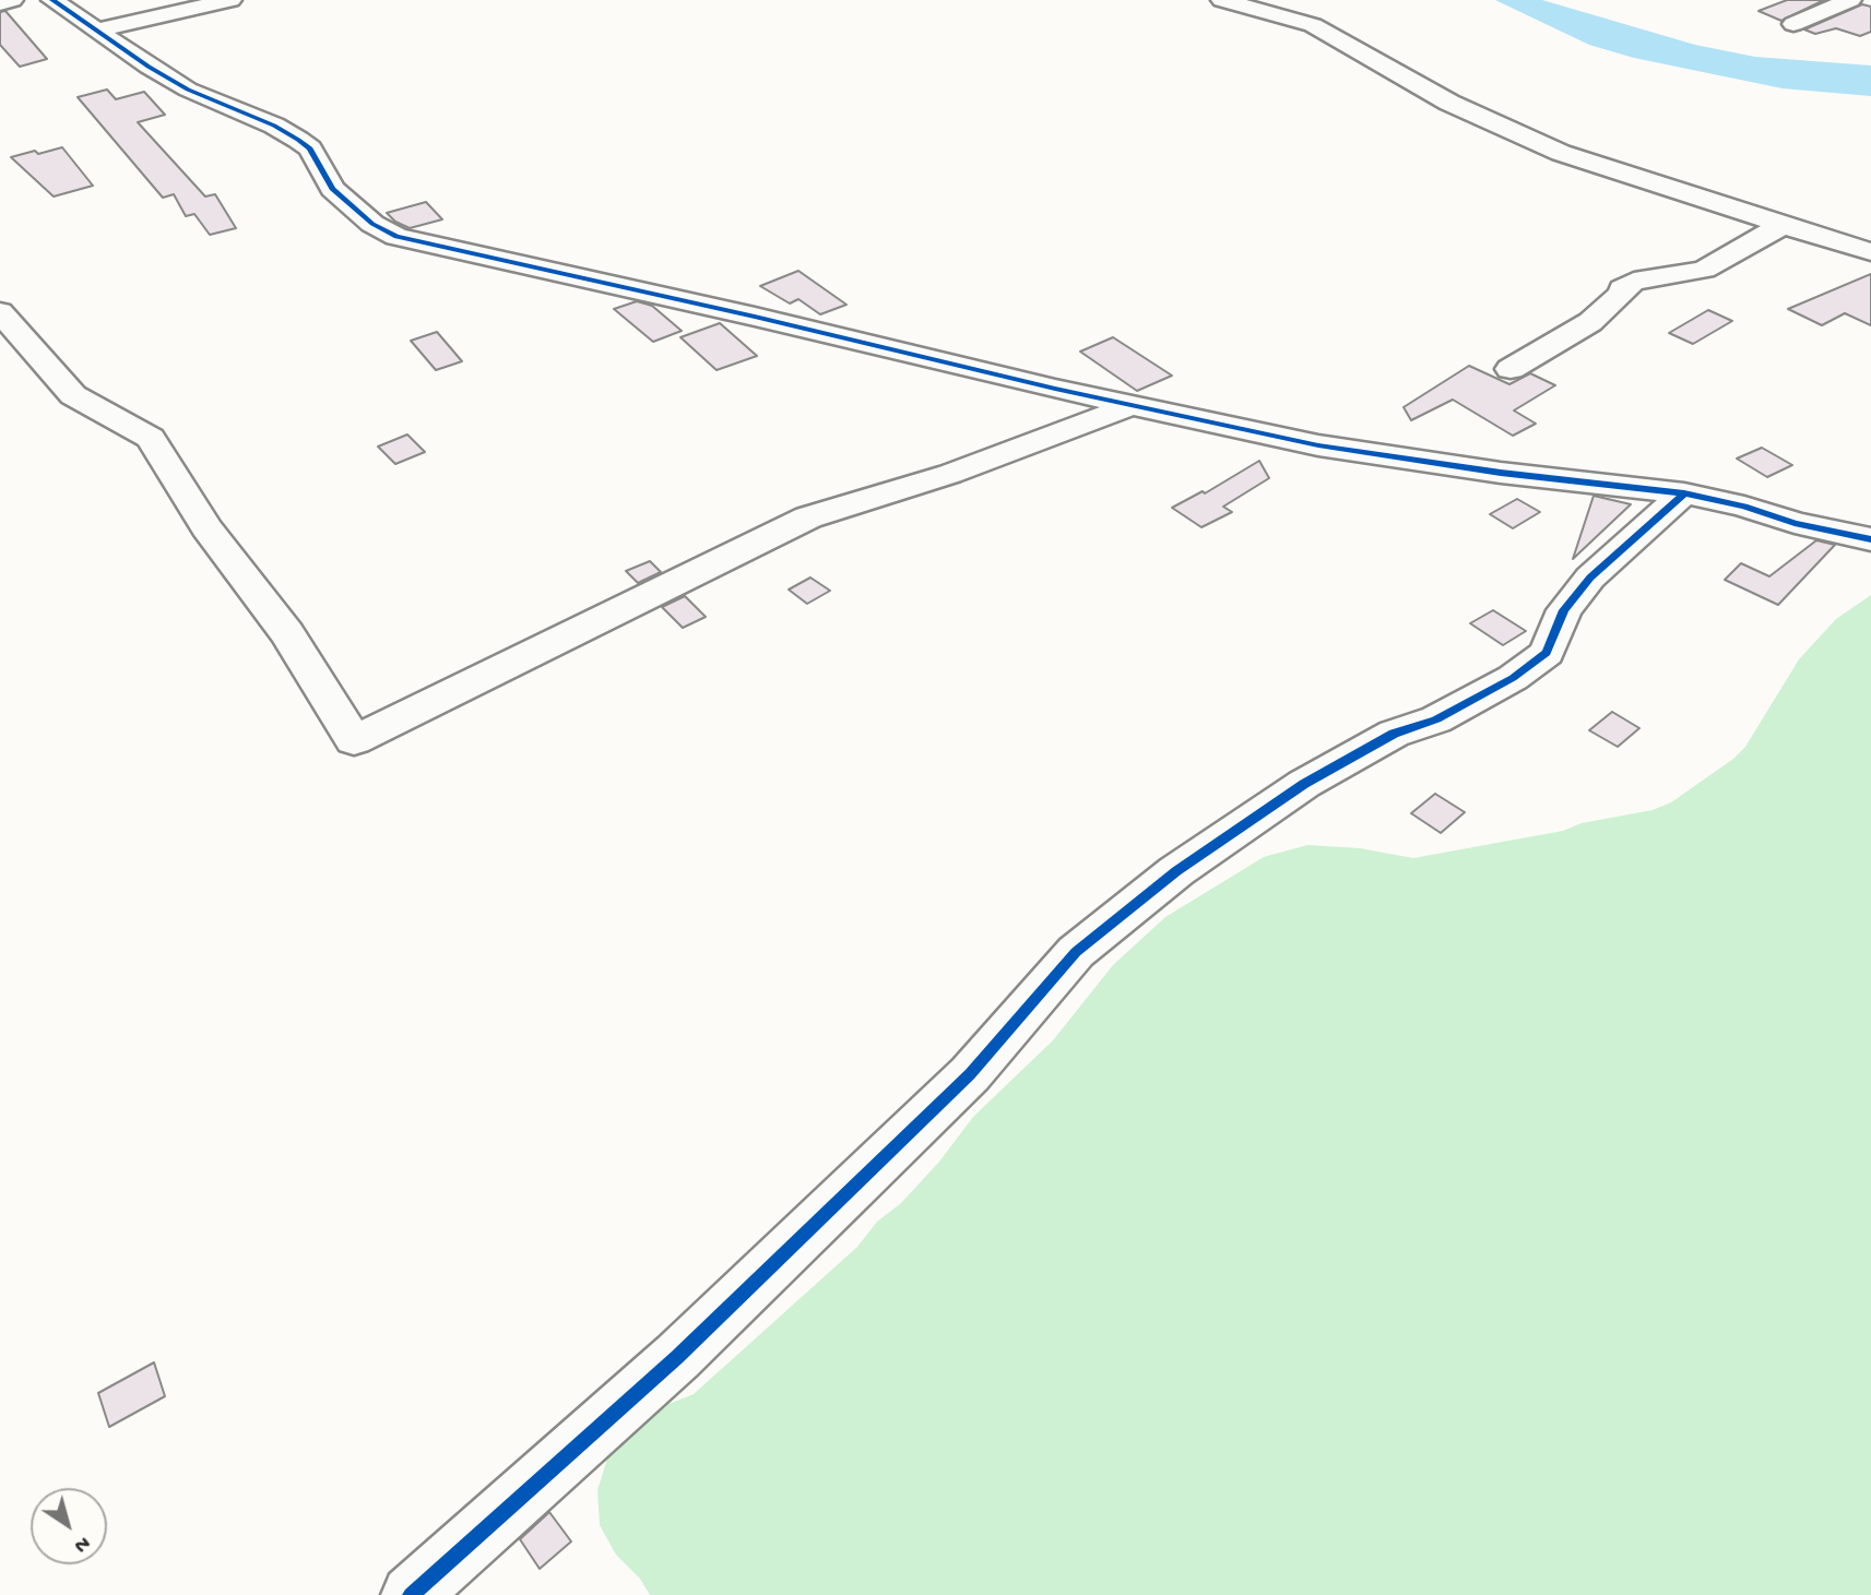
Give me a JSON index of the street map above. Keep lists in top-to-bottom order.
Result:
{
  "north": "bottom right"
}
